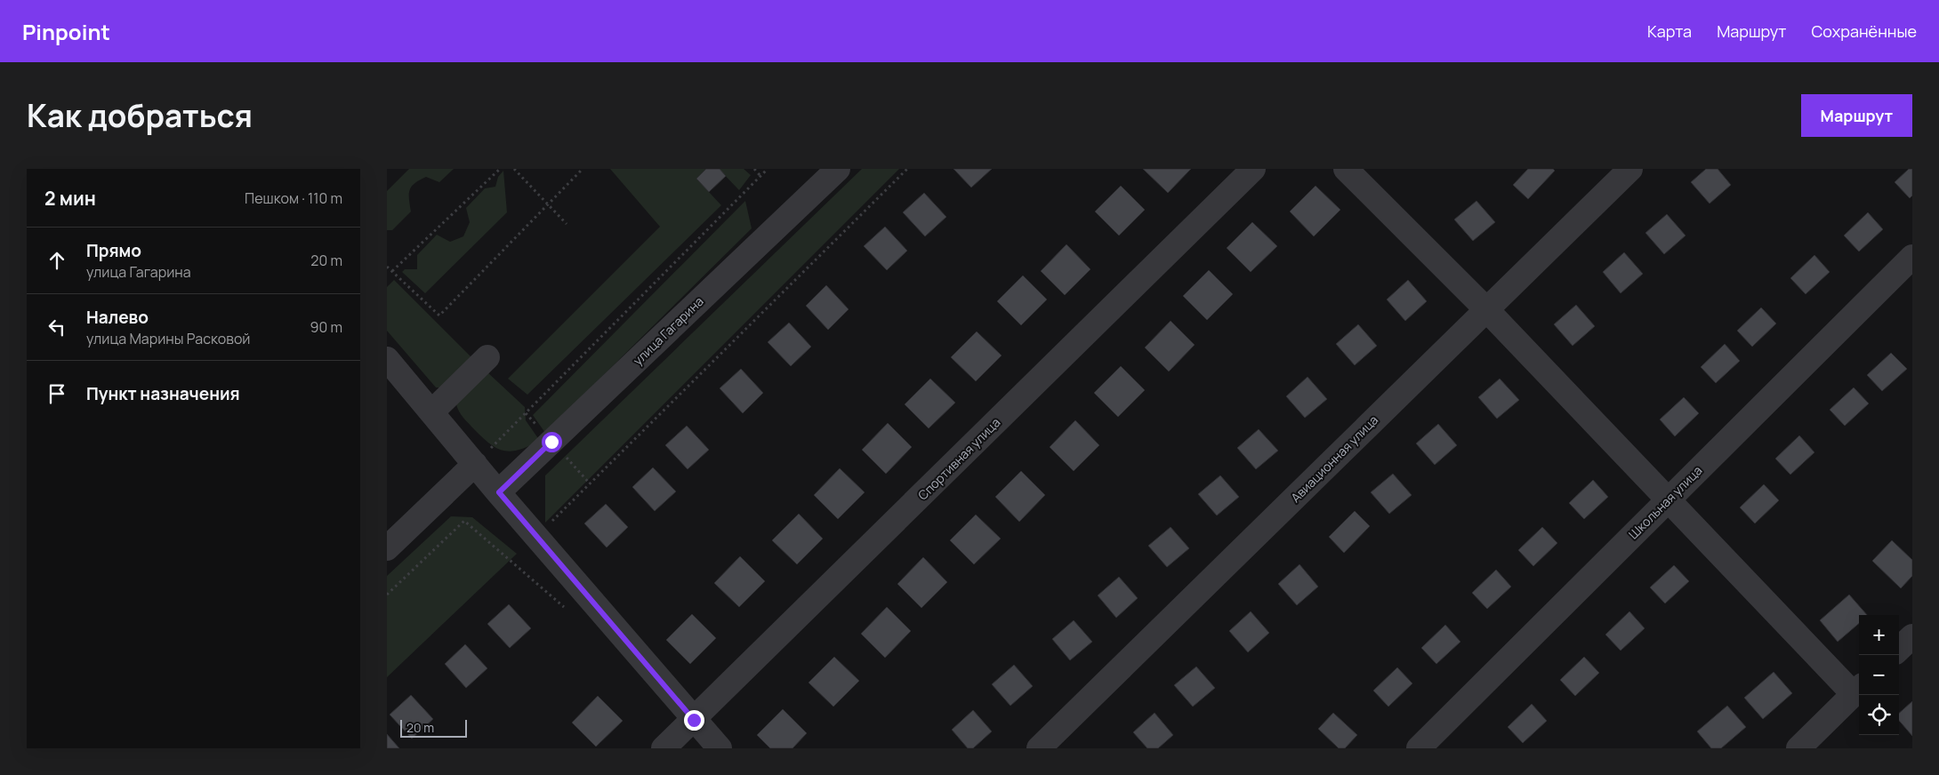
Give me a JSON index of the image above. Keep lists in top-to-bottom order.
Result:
{
  "streets": {
    "street": [
      "улица Гагарина",
      "Спортивная улица",
      "Авиационная улица",
      "Школьная улица"
    ]
  },
  "scale_bar": "20 m",
  "page": {
    "header": "Pinpoint",
    "nav": ["Карта", "Маршрут", "Сохранённые"],
    "title": "Как добраться",
    "buttons": "Маршрут",
    "heading": ["2 мин", "Пешком · 110 m"],
    "list": [
      ["Прямо", "улица Гагарина", "20 m"],
      ["Налево", "улица Марины Расковой", "90 m"],
      "Пункт назначения"
    ],
    "map_buttons": ["+", "−"],
    "scale": "20 m"
  }
}
